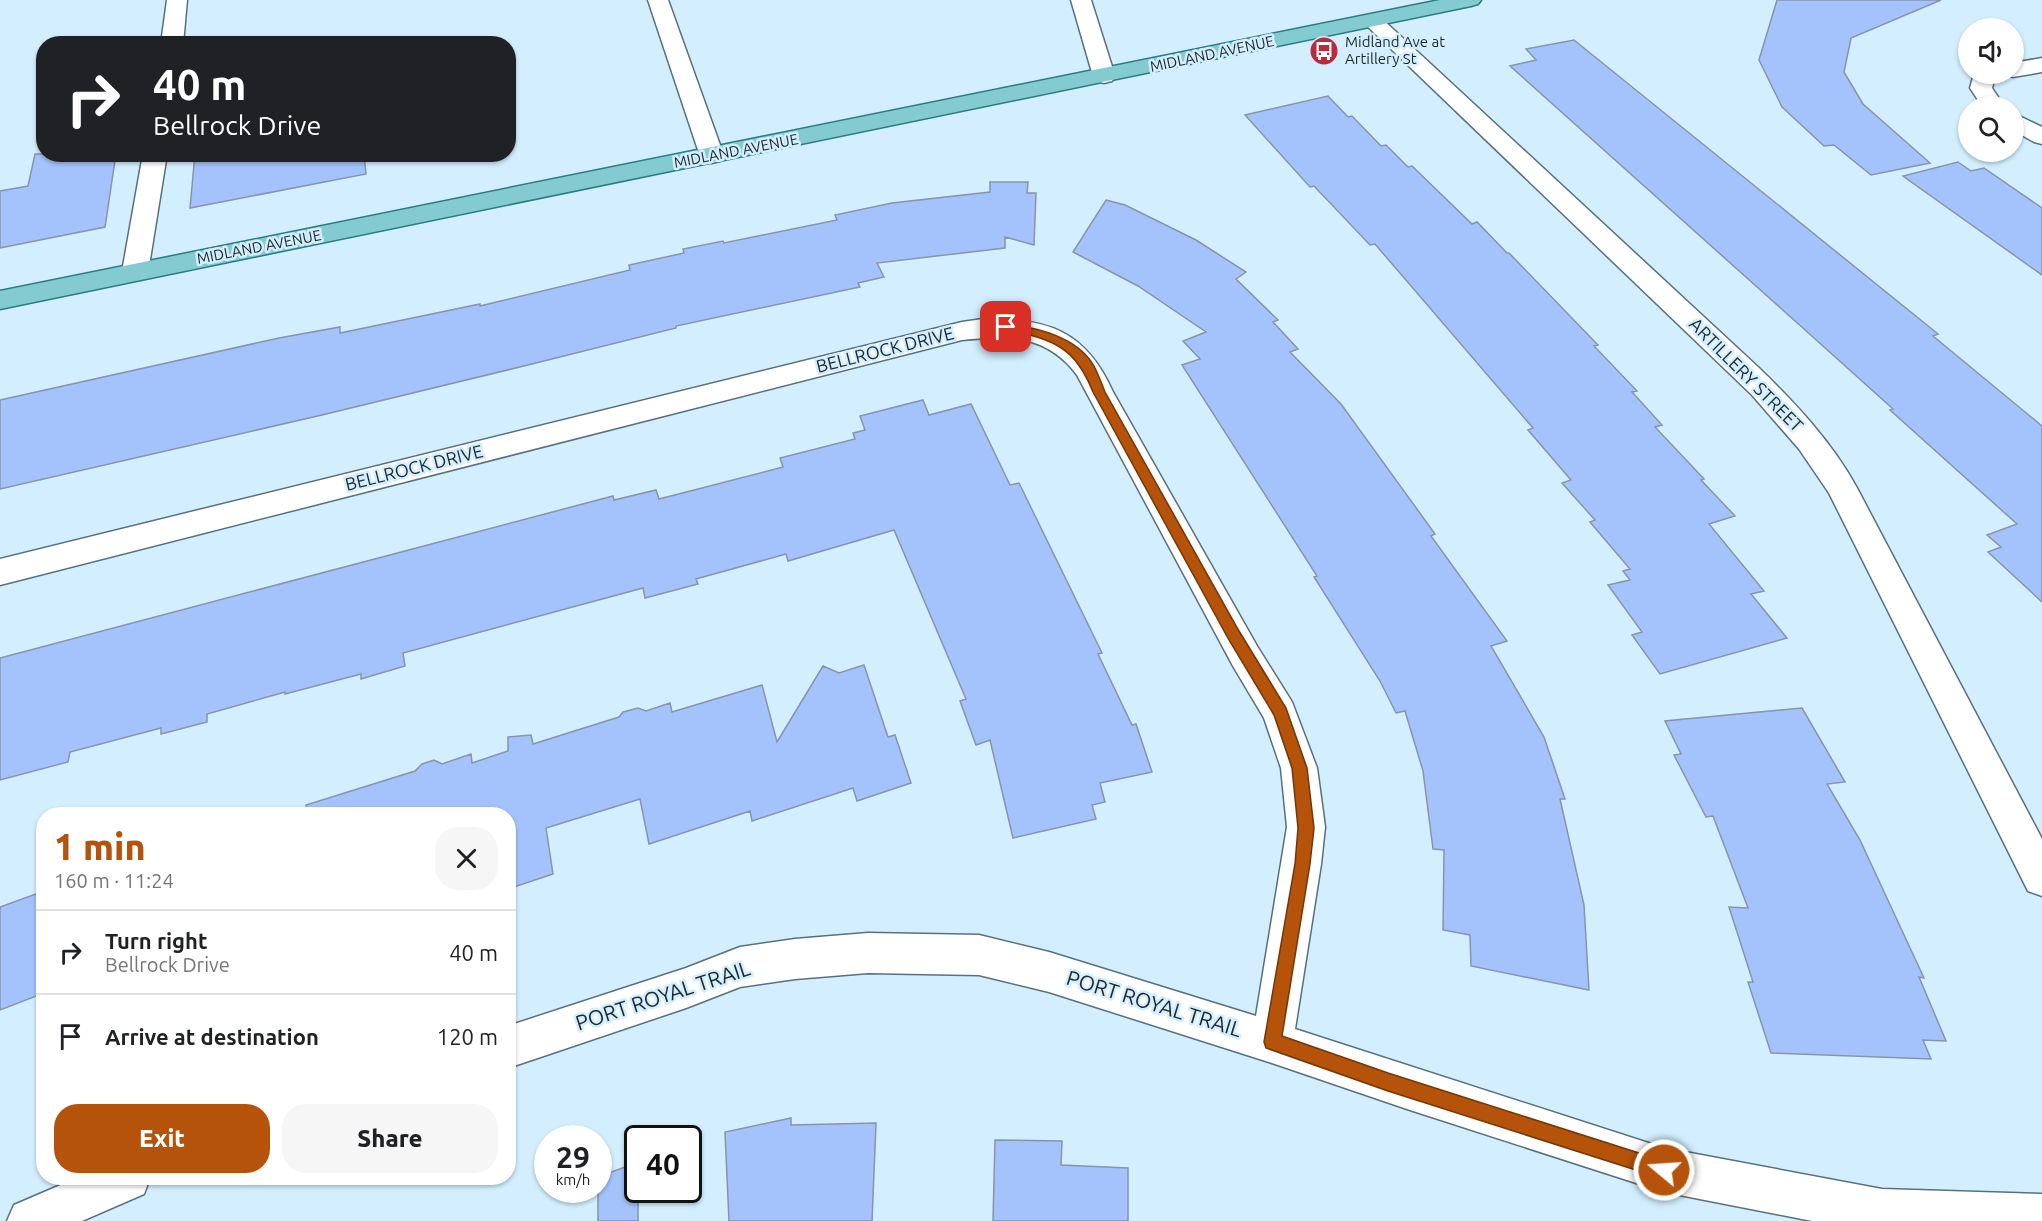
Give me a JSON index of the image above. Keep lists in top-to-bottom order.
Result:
{
  "streets": {
    "main road": ["MIDLAND AVENUE"],
    "street": ["BELLROCK DRIVE", "ARTILLERY STREET", "PORT ROYAL TRAIL"]
  },
  "crossings": [
    ["MIDLAND AVENUE", "ARTILLERY STREET"],
    ["BELLROCK DRIVE", "PORT ROYAL TRAIL"]
  ],
  "places": {
    "bus stop": ["Midland Ave at Artillery St"]
  },
  "page": {
    "turn": ["40 m", "Bellrock Drive"],
    "heading": ["1 min", "160 m · 11:24"],
    "list": [
      {
        "name": "Turn right",
        "note": "Bellrock Drive",
        "value": "40 m"
      },
      {
        "name": "Arrive at destination",
        "value": "120 m"
      }
    ],
    "buttons": ["Exit", "Share"],
    "speed": "29 km/h",
    "limit": "40"
  }
}
